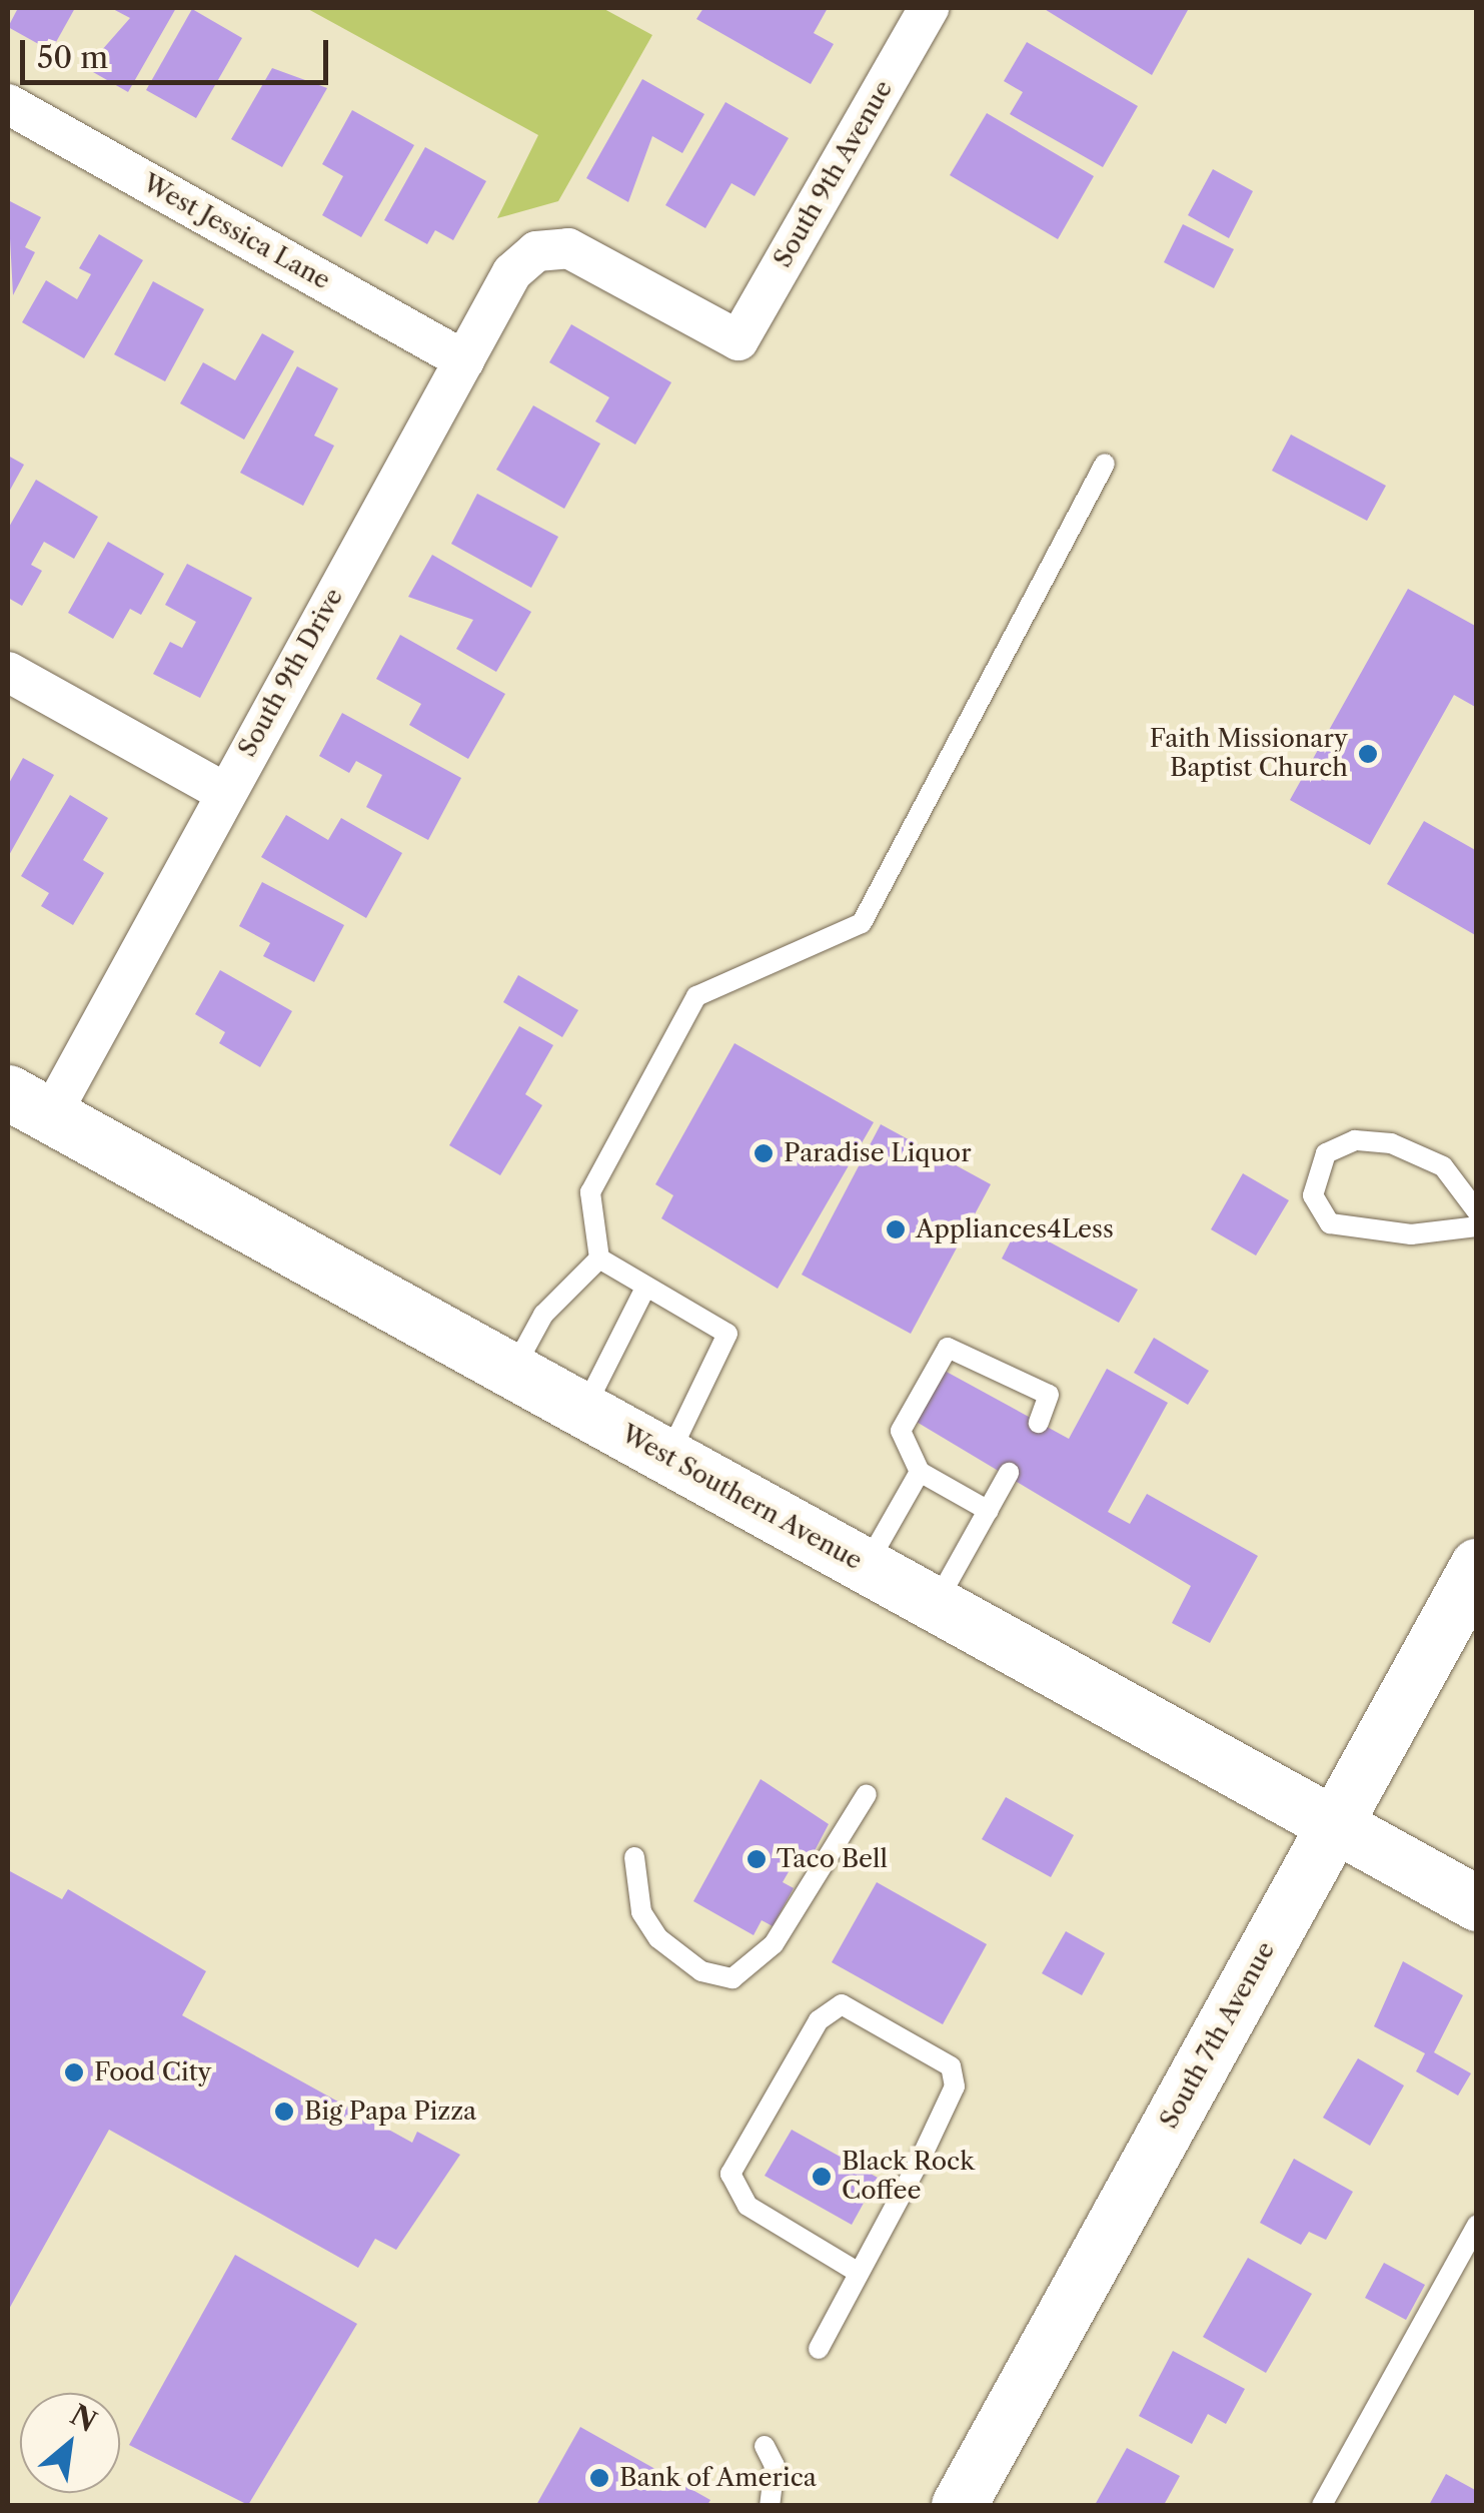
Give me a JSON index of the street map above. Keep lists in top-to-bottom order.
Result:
{
  "streets": {
    "main road": ["West Southern Avenue", "South 7th Avenue"],
    "street": ["South 9th Avenue", "West Jessica Lane", "South 9th Drive"]
  },
  "crossings": [
    ["South 9th Avenue", "South 9th Drive"],
    ["West Jessica Lane", "South 9th Drive"],
    ["South 9th Drive", "West Southern Avenue"],
    ["West Southern Avenue", "South 7th Avenue"]
  ],
  "places": [
    "Faith Missionary Baptist Church",
    "Paradise Liquor",
    "Appliances4Less",
    "Taco Bell",
    "Food City",
    "Big Papa Pizza",
    "Black Rock Coffee",
    "Bank of America"
  ],
  "scale_bar": "50 m",
  "north": "top right"
}
